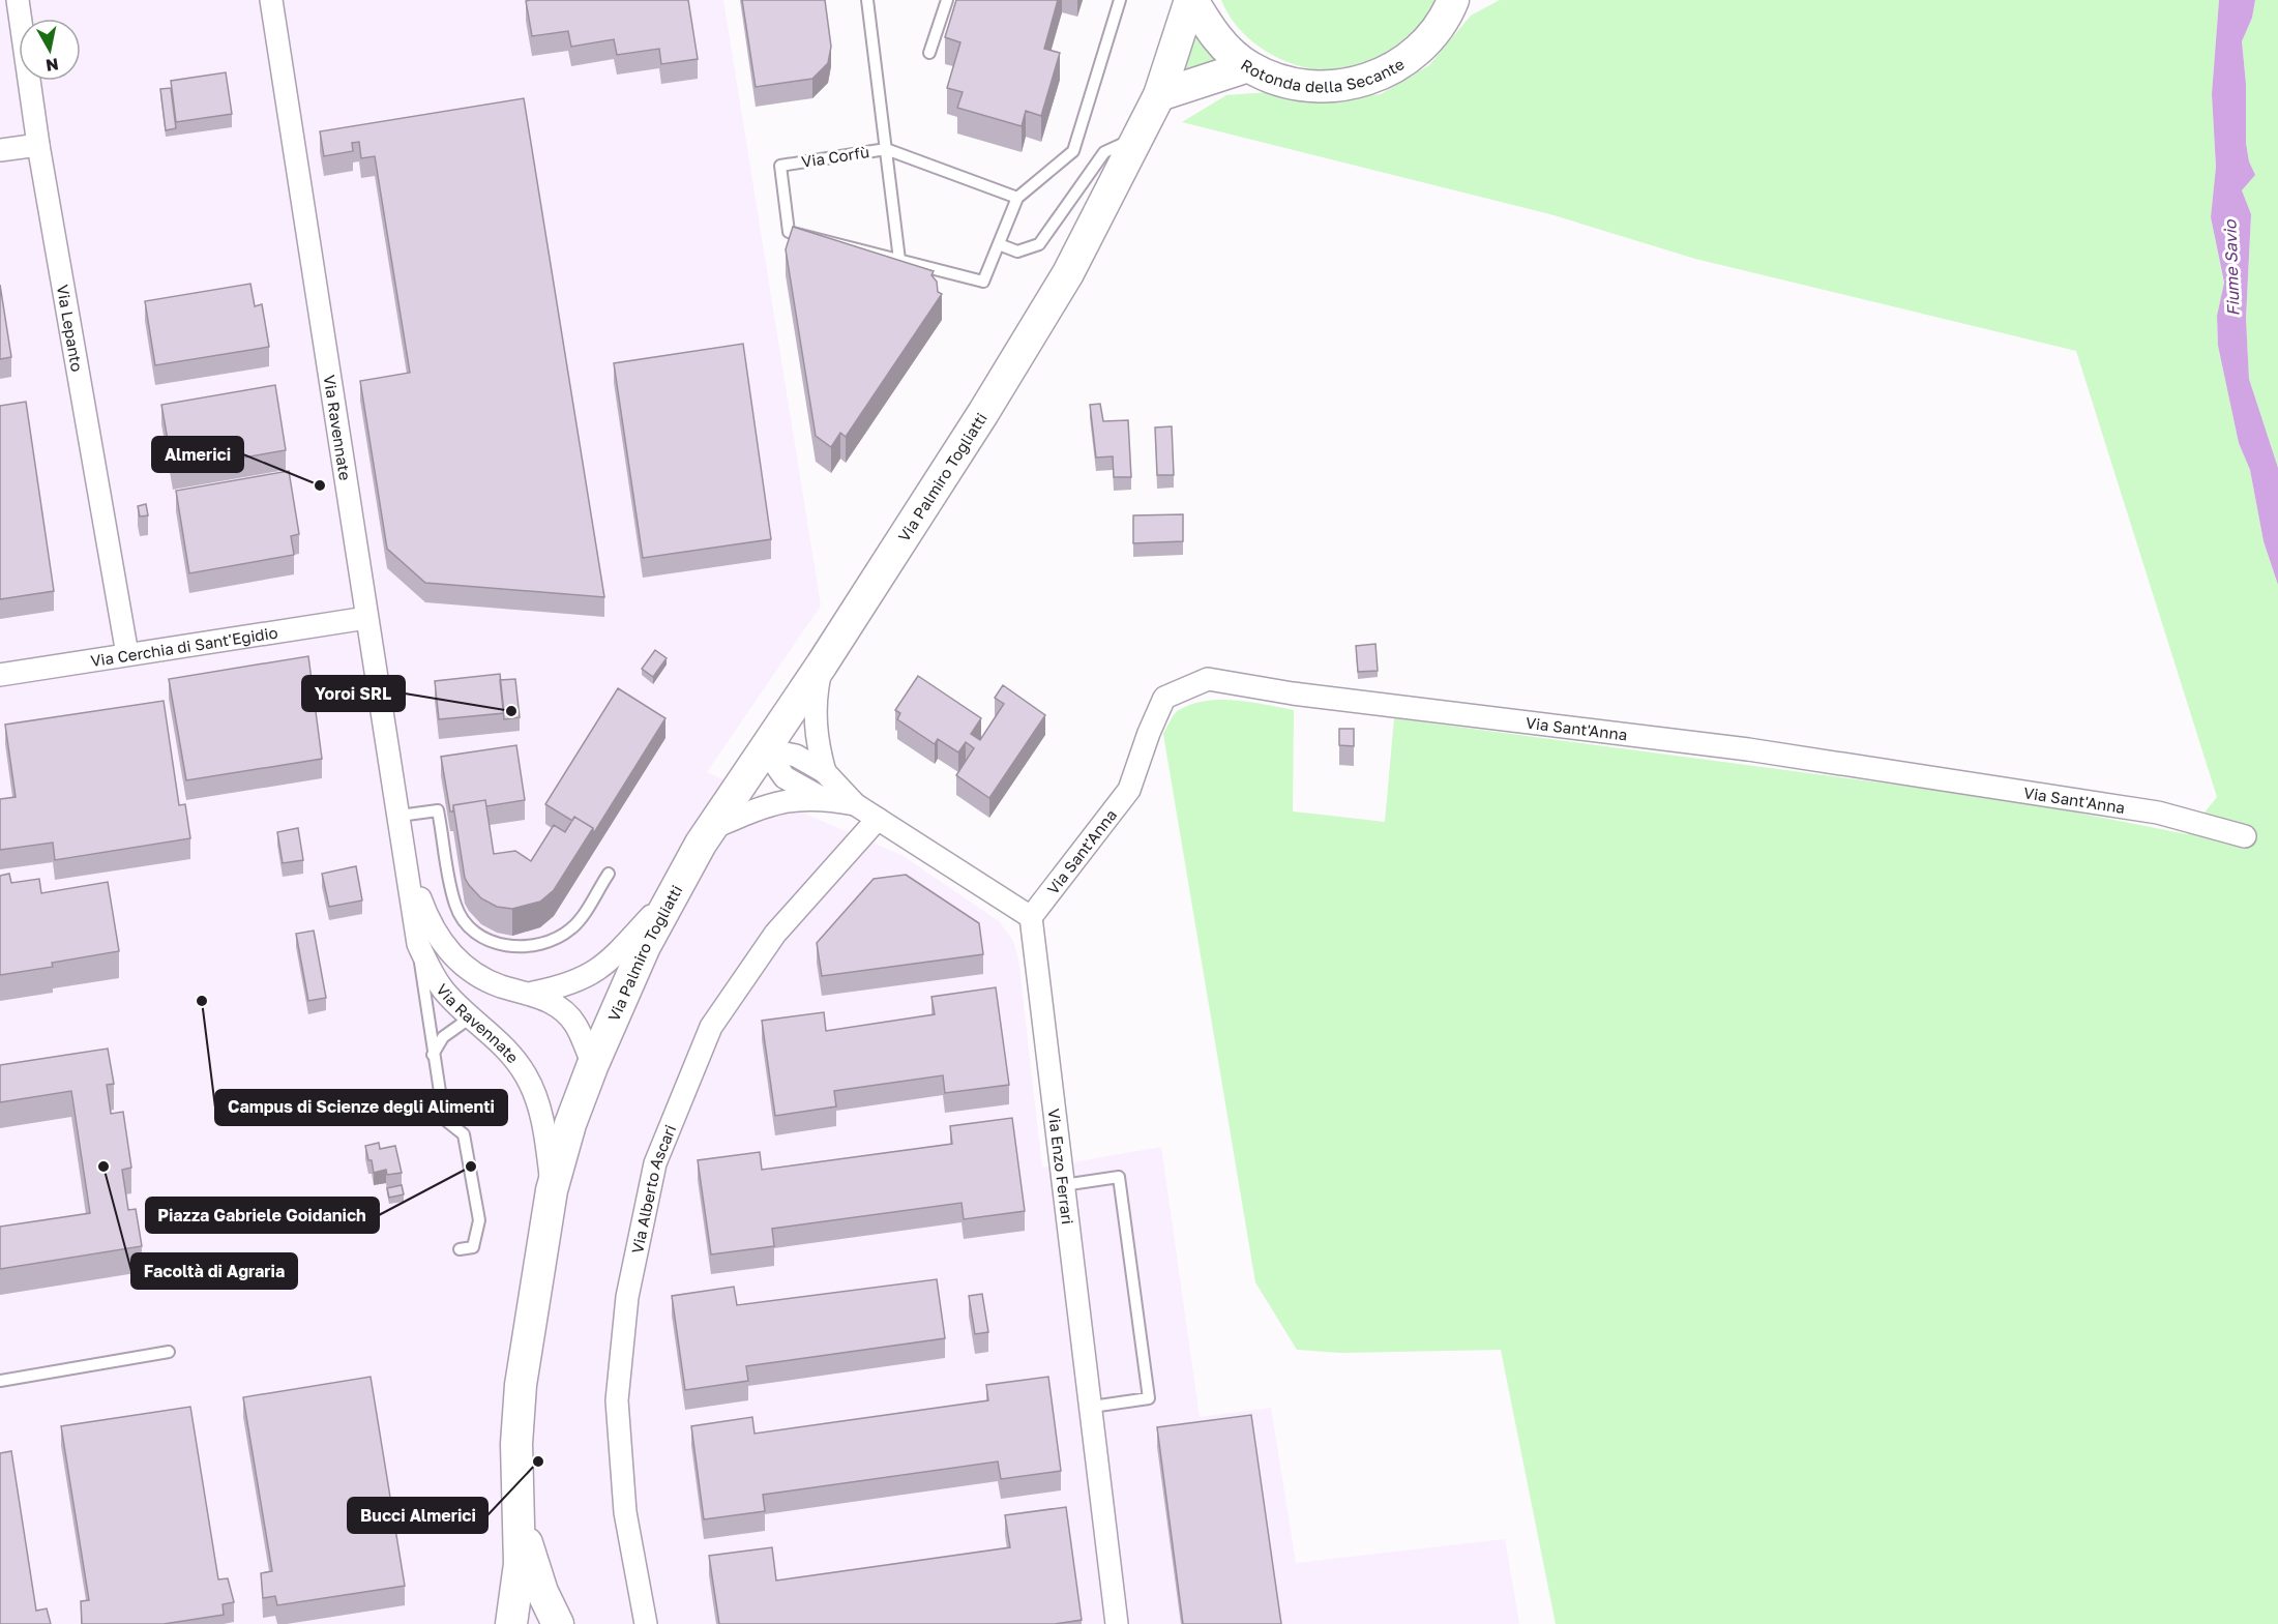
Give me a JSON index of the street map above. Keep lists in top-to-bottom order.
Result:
{
  "streets": {
    "main road": ["Rotonda della Secante", "Via Ravennate", "Via Palmiro Togliatti"],
    "street": [
      "Via Lepanto",
      "Via Cerchia di Sant'Egidio",
      "Via Sant'Anna",
      "Via Enzo Ferrari",
      "Via Alberto Ascari"
    ],
    "lane": ["Via Corfù"]
  },
  "crossings": [
    ["Rotonda della Secante", "Via Palmiro Togliatti"],
    ["Via Lepanto", "Via Cerchia di Sant'Egidio"],
    ["Via Ravennate", "Via Palmiro Togliatti"],
    ["Via Ravennate", "Via Cerchia di Sant'Egidio"],
    ["Via Sant'Anna", "Via Enzo Ferrari"]
  ],
  "water": ["Fiume Savio"],
  "places": [
    "Almerici",
    "Yoroi SRL",
    "Campus di Scienze degli Alimenti",
    "Facoltà di Agraria",
    "Piazza Gabriele Goidanich",
    "Bucci Almerici"
  ],
  "north": "bottom"
}
